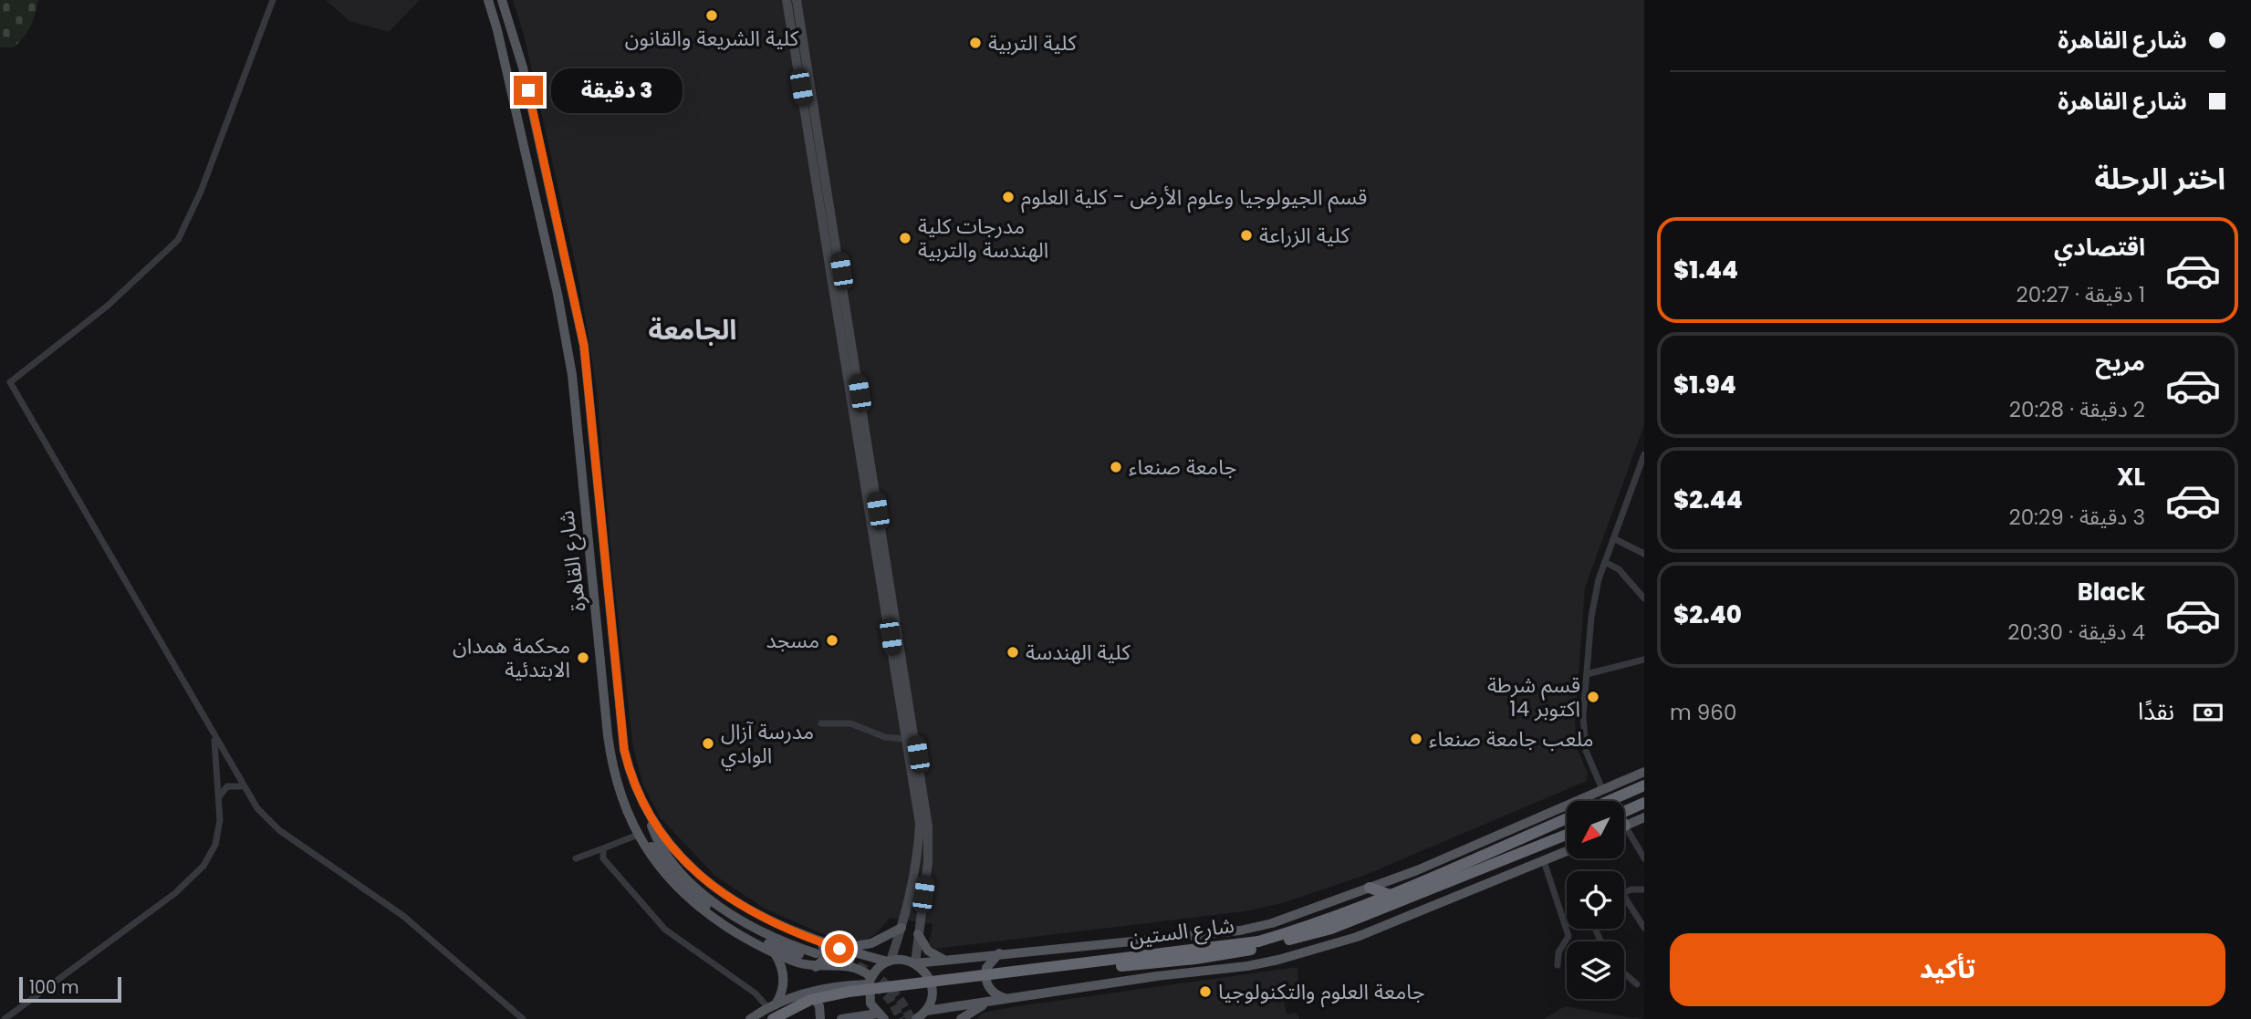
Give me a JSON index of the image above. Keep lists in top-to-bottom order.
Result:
{
  "streets": {
    "highway": ["شارع الستين"],
    "main road": ["شارع القاهرة"]
  },
  "crossings": [
    ["شارع القاهرة", "شارع الستين"]
  ],
  "districts": ["الجامعة"],
  "places": [
    "كلية الشريعة والقانون",
    "كلية التربية",
    "قسم الجيولوجيا وعلوم الأرض - كلية العلوم",
    "كلية الزراعة",
    "مدرجات كلية الهندسة والتربية",
    "جامعة صنعاء",
    "مسجد",
    "كلية الهندسة",
    "محكمة همدان الابتدئية",
    "قسم شرطة 14 اكتوبر",
    "ملعب جامعة صنعاء",
    "مدرسة آزال الوادي",
    "جامعة العلوم والتكنولوجيا"
  ],
  "scale_bar": "100 m",
  "north": "bottom left",
  "page": {
    "banner": ["شارع القاهرة", "شارع القاهرة"],
    "bubble": "3 دقيقة",
    "heading": "اختر الرحلة",
    "list": [
      {
        "name": "اقتصادي",
        "note": "1 دقيقة · 20:27",
        "value": "$1.44"
      },
      {
        "name": "مريح",
        "note": "2 دقيقة · 20:28",
        "value": "$1.94"
      },
      {
        "name": "XL",
        "note": "3 دقيقة · 20:29",
        "value": "$2.44"
      },
      {
        "name": "Black",
        "note": "4 دقيقة · 20:30",
        "value": "$2.40"
      }
    ],
    "pay": ["نقدًا", "960 m"],
    "buttons": "تأكيد",
    "scale": "100 m"
  }
}
